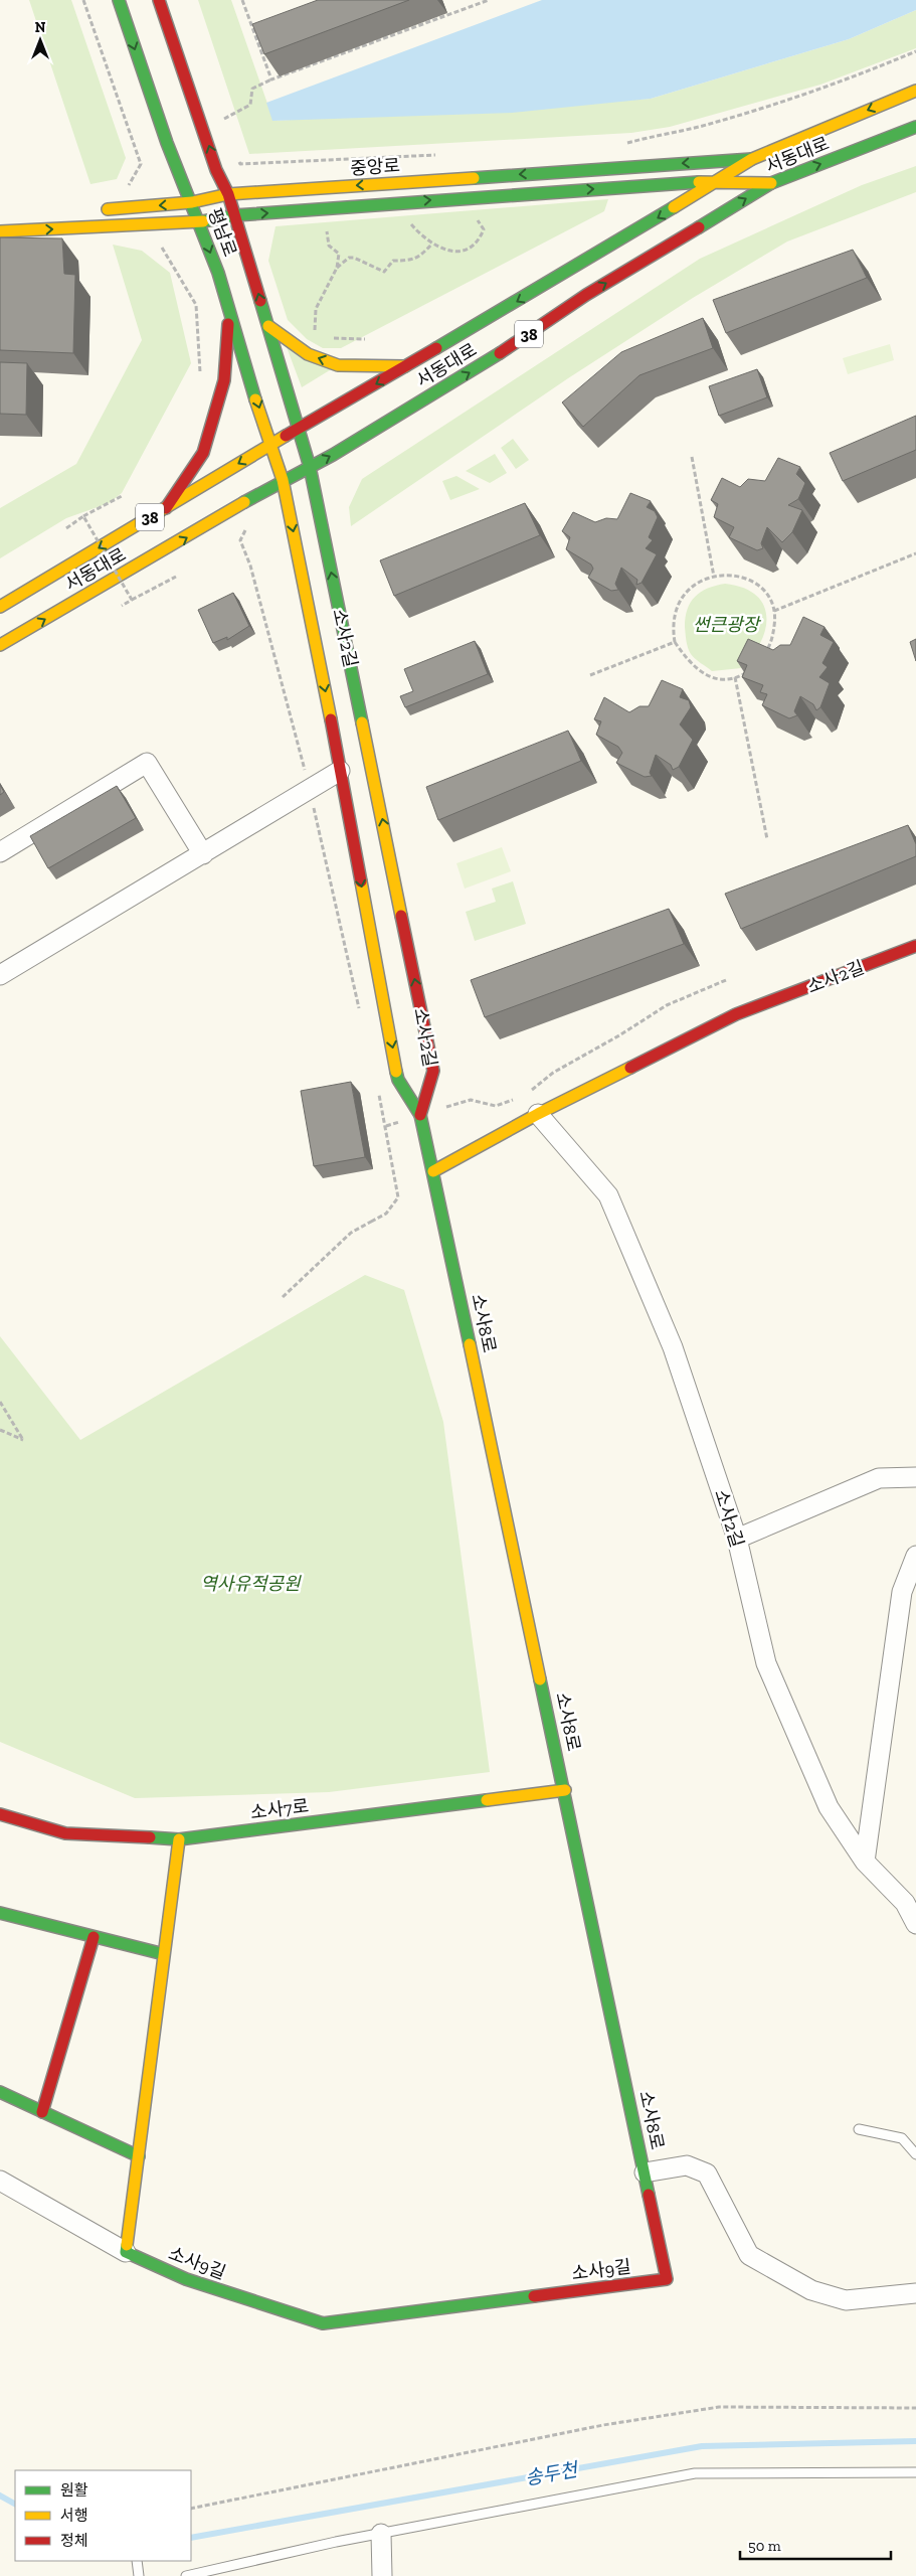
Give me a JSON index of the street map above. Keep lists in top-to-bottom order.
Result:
{
  "streets": {
    "street": [
      "서동대로",
      "중앙로",
      "평남로",
      "38",
      "소사2길",
      "소사8로",
      "소사7로",
      "소사9길"
    ]
  },
  "crossings": [
    ["서동대로", "중앙로"],
    ["서동대로", "평남로"],
    ["서동대로", "소사2길"],
    ["중앙로", "평남로"],
    ["평남로", "소사2길"],
    ["소사2길", "소사8로"],
    ["소사8로", "소사7로"],
    ["소사8로", "소사9길"]
  ],
  "water": ["송두천"],
  "parks": ["썬큰광장", "역사유적공원"],
  "legend": ["원활", "서행", "정체"],
  "scale_bar": "50 m",
  "north": "top"
}
